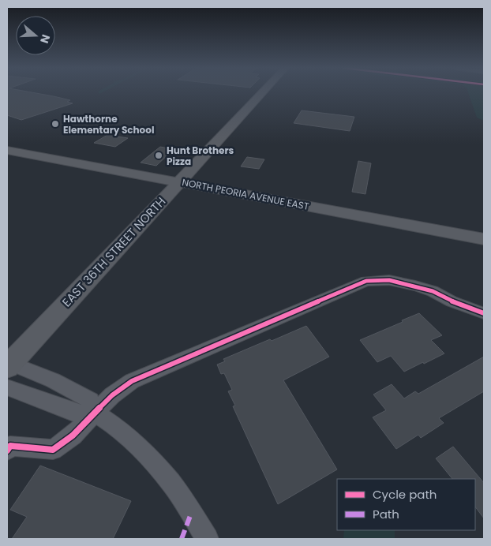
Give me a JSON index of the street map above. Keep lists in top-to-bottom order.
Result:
{
  "streets": {
    "main road": ["NORTH PEORIA AVENUE EAST", "EAST 36TH STREET NORTH"]
  },
  "crossings": [
    ["NORTH PEORIA AVENUE EAST", "EAST 36TH STREET NORTH"]
  ],
  "places": ["Hawthorne Elementary School", "Hunt Brothers Pizza"],
  "legend": ["Cycle path", "Path"],
  "north": "right"
}
